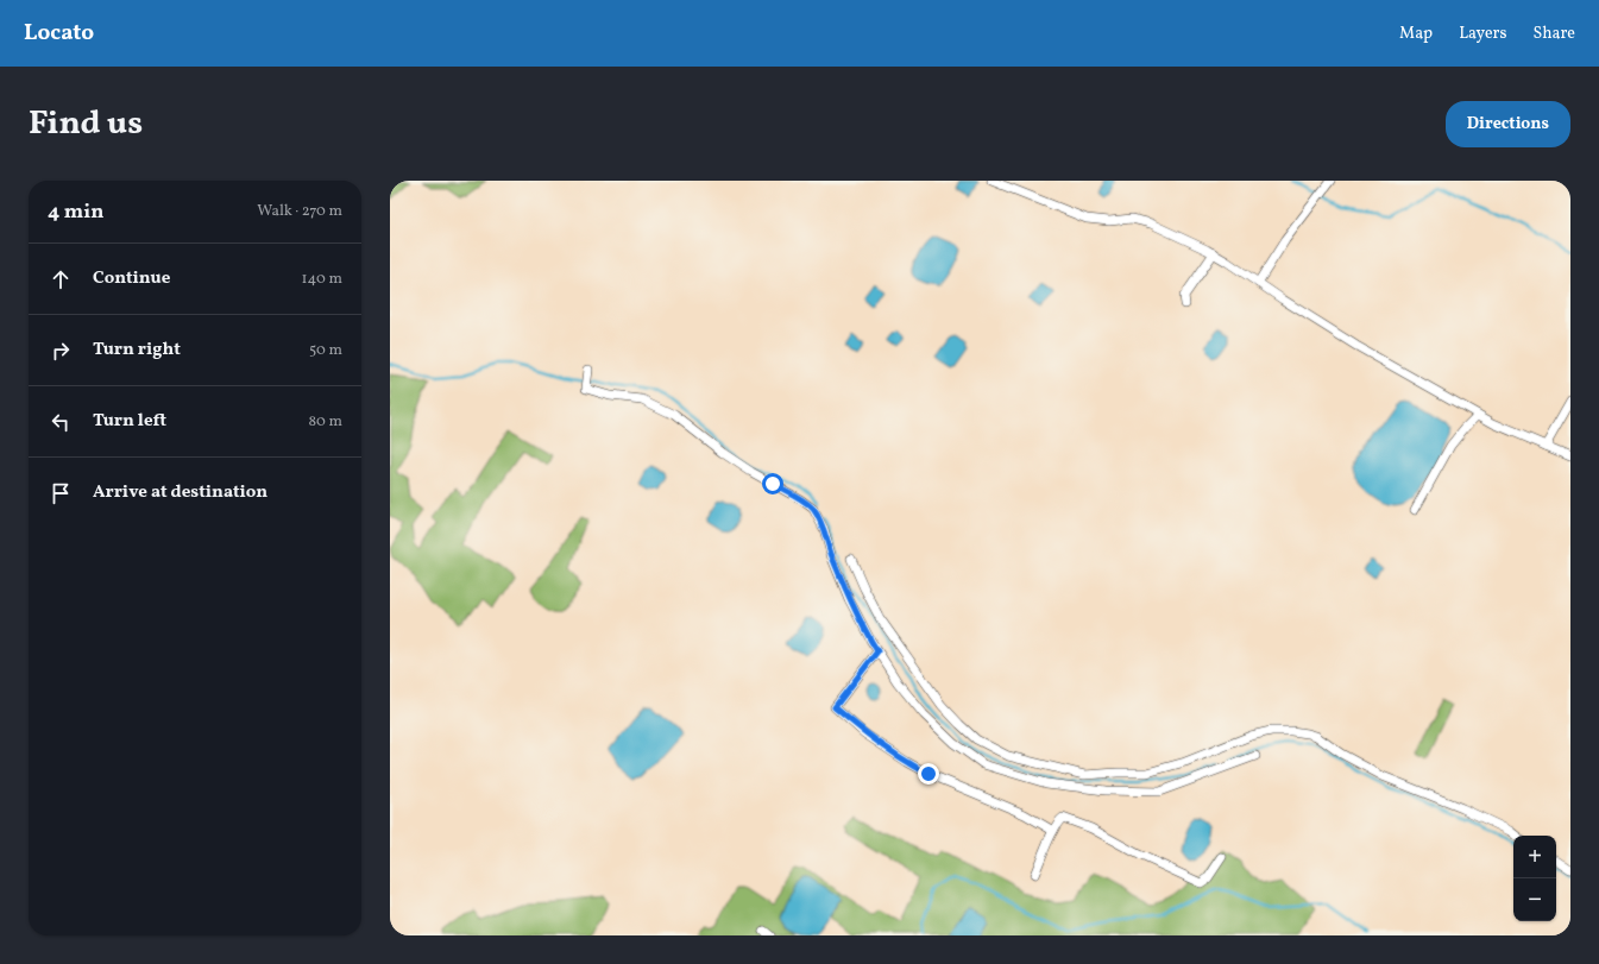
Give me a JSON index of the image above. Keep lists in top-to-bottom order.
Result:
{
  "page": {
    "header": "Locato",
    "nav": ["Map", "Layers", "Share"],
    "title": "Find us",
    "buttons": "Directions",
    "heading": ["4 min", "Walk · 270 m"],
    "list": [
      ["Continue", "140 m"],
      ["Turn right", "50 m"],
      ["Turn left", "80 m"],
      "Arrive at destination"
    ],
    "map_buttons": ["+", "−"]
  }
}
